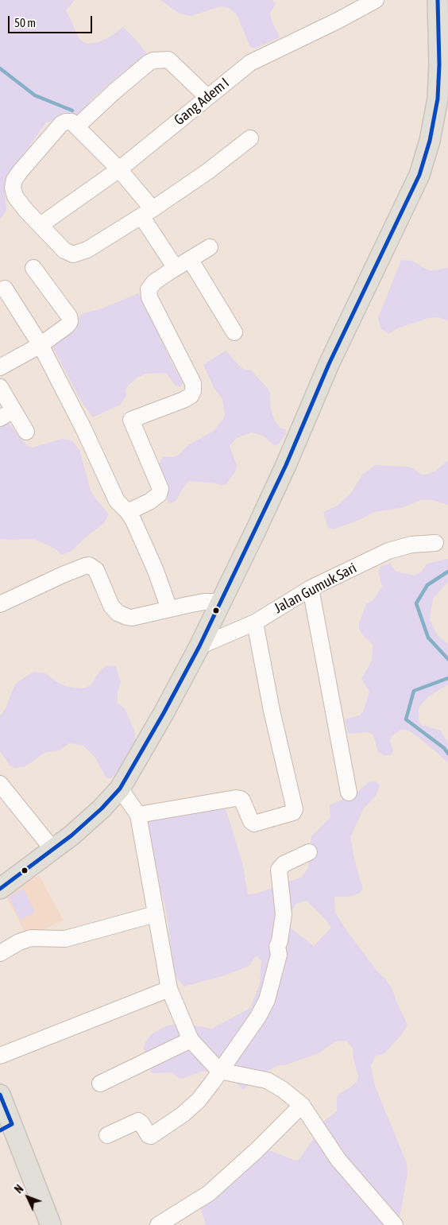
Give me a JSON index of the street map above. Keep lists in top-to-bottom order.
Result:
{
  "streets": {
    "street": ["Gang Adem I", "Jalan Gumuk Sari"]
  },
  "scale_bar": "50 m",
  "north": "top left"
}
